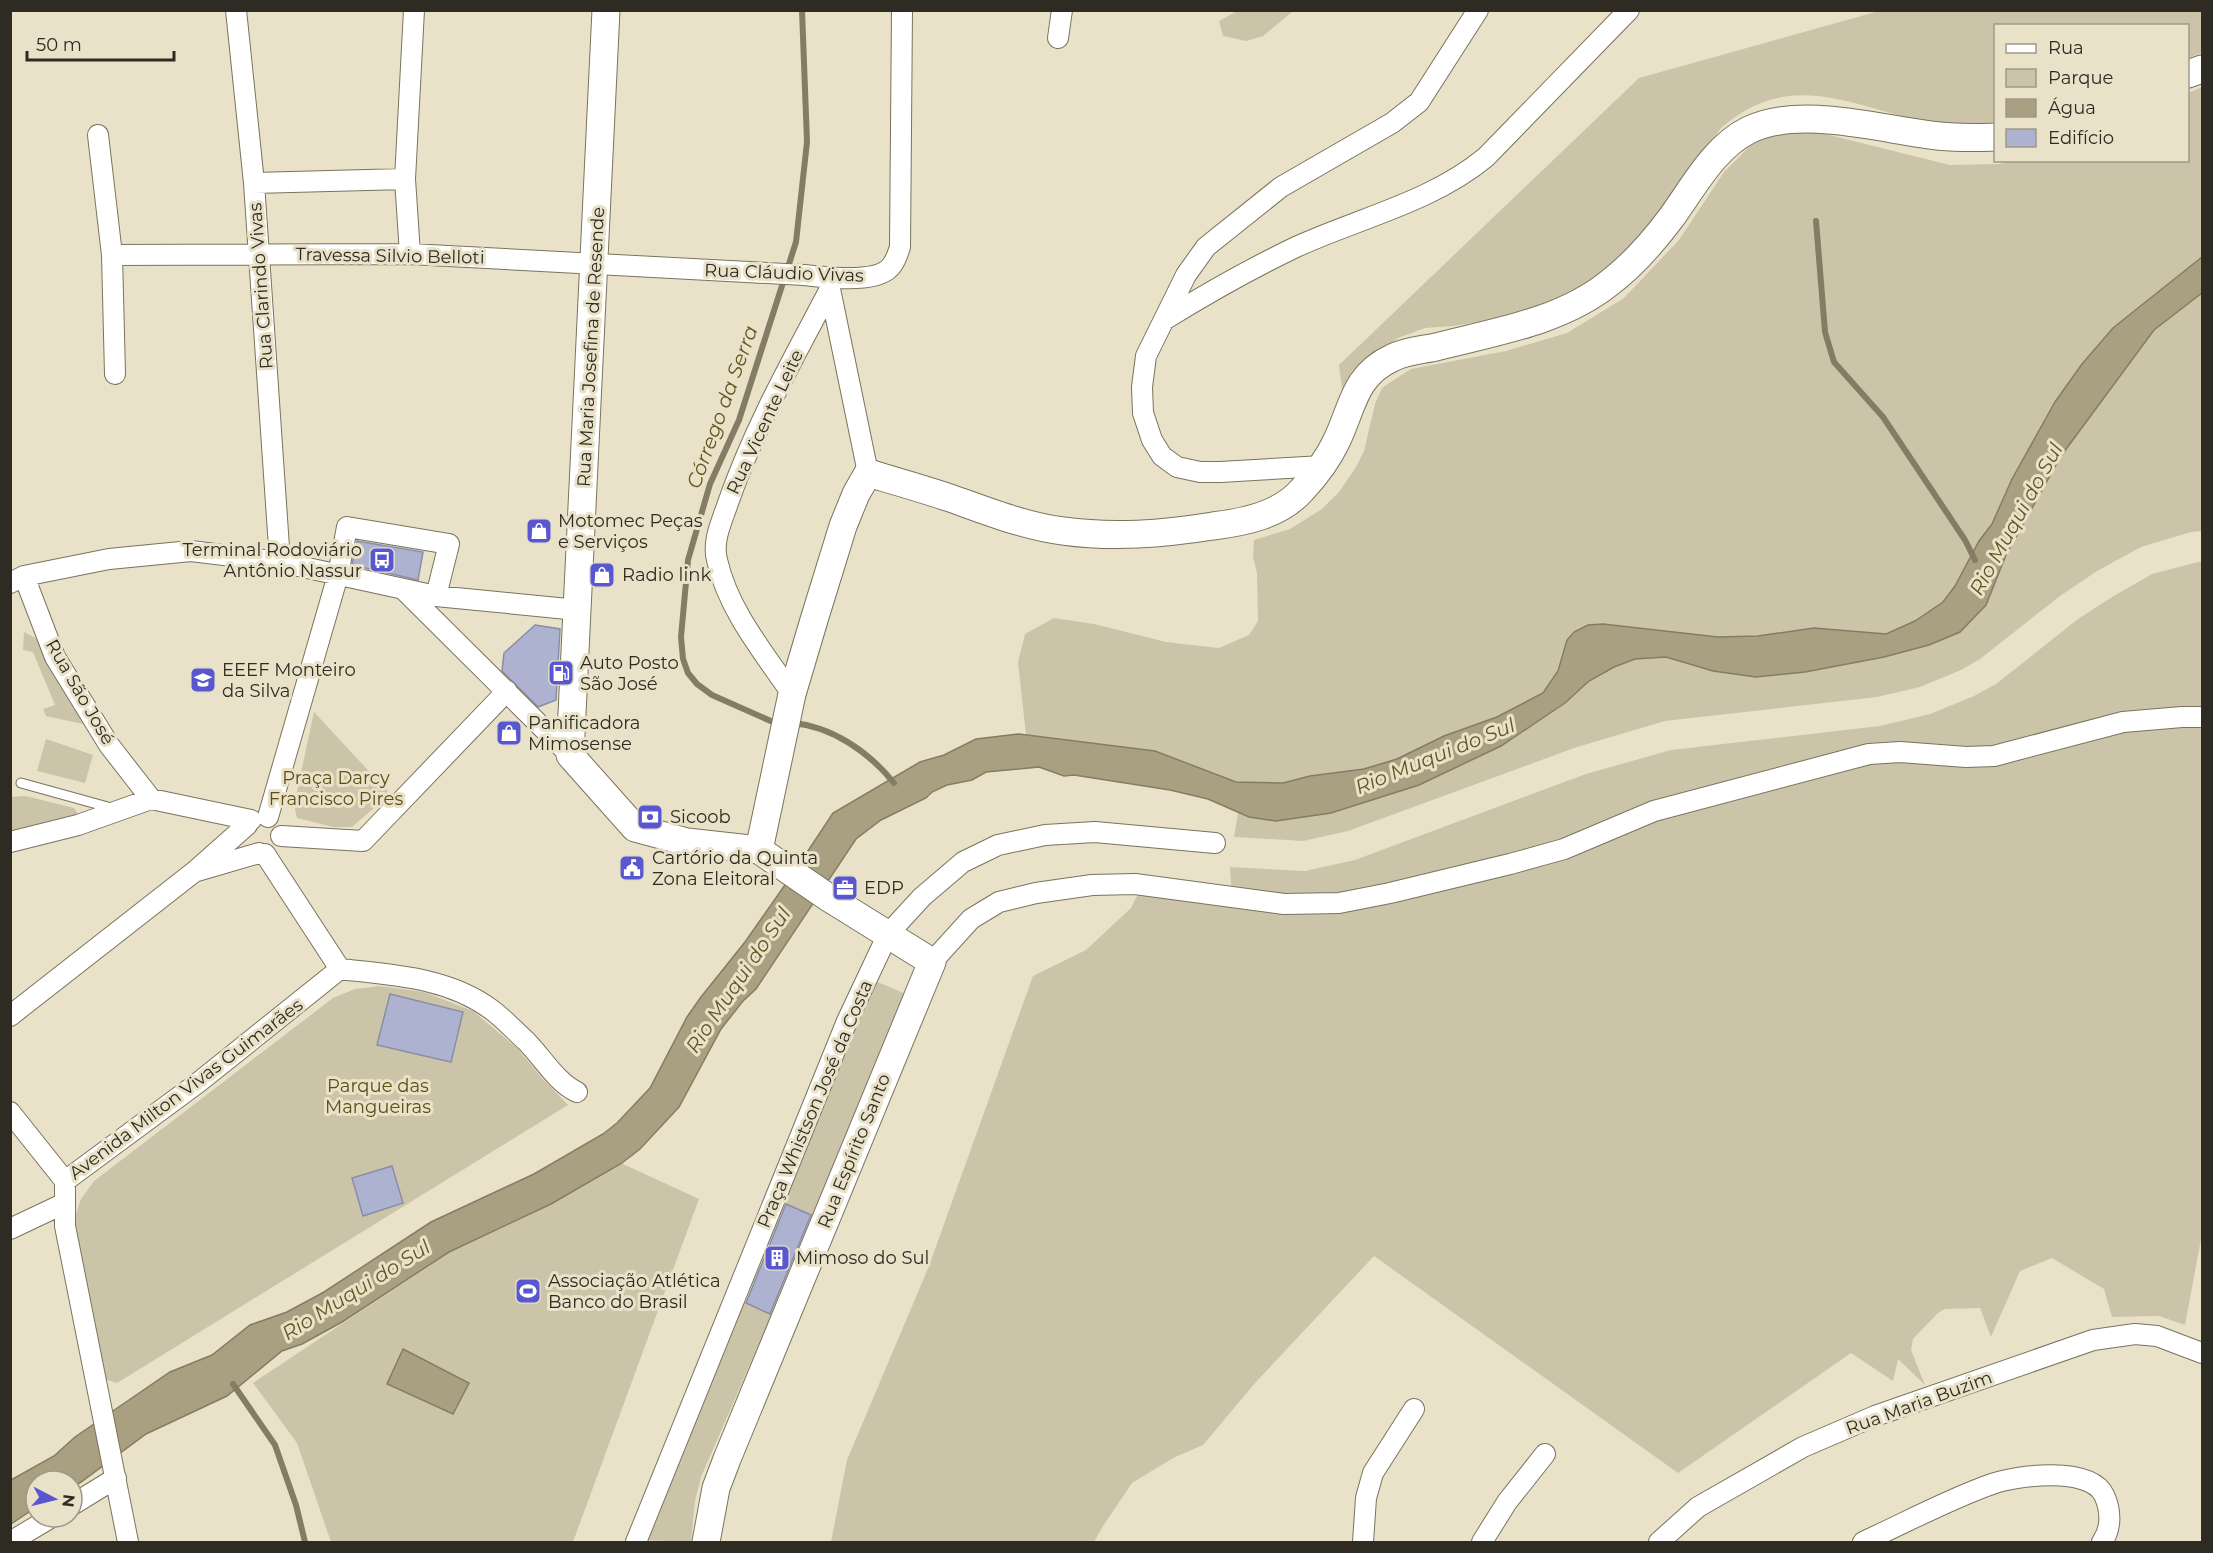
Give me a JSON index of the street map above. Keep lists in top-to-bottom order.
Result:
{
  "streets": {
    "main road": ["Rua Maria Josefina de Resende", "Rua Espírito Santo"],
    "street": [
      "Travessa Silvio Belloti",
      "Rua Cláudio Vivas",
      "Rua Clarindo Vivas",
      "Rua Vicente Leite",
      "Rua São José",
      "Avenida Milton Vivas Guimarães",
      "Praça Whistson José da Costa",
      "Rua Maria Buzim"
    ]
  },
  "crossings": [
    ["Travessa Silvio Belloti", "Rua Cláudio Vivas"],
    ["Travessa Silvio Belloti", "Rua Clarindo Vivas"],
    ["Travessa Silvio Belloti", "Rua Maria Josefina de Resende"],
    ["Rua Cláudio Vivas", "Rua Maria Josefina de Resende"],
    ["Rua Cláudio Vivas", "Rua Vicente Leite"]
  ],
  "water": ["Córrego da Serra", "Rio Muqui do Sul"],
  "parks": ["Praça Darcy Francisco Pires", "Parque das Mangueiras"],
  "places": {
    "shop": ["Motomec Peças e Serviços", "Radio link", "Panificadora Mimosense"],
    "bus stop": ["Terminal Rodoviário Antônio Nassur"],
    "fuel station": ["Auto Posto São José"],
    "school or university": ["EEEF Monteiro da Silva"],
    "bank": ["Sicoob"],
    "public building": ["Cartório da Quinta Zona Eleitoral"],
    "office": ["EDP"],
    "building": ["Mimoso do Sul"],
    "sports": ["Associação Atlética Banco do Brasil"]
  },
  "legend": [
    "Rua",
    "Parque",
    "Água",
    "Edifício"
  ],
  "scale_bar": "50 m",
  "north": "right"
}
